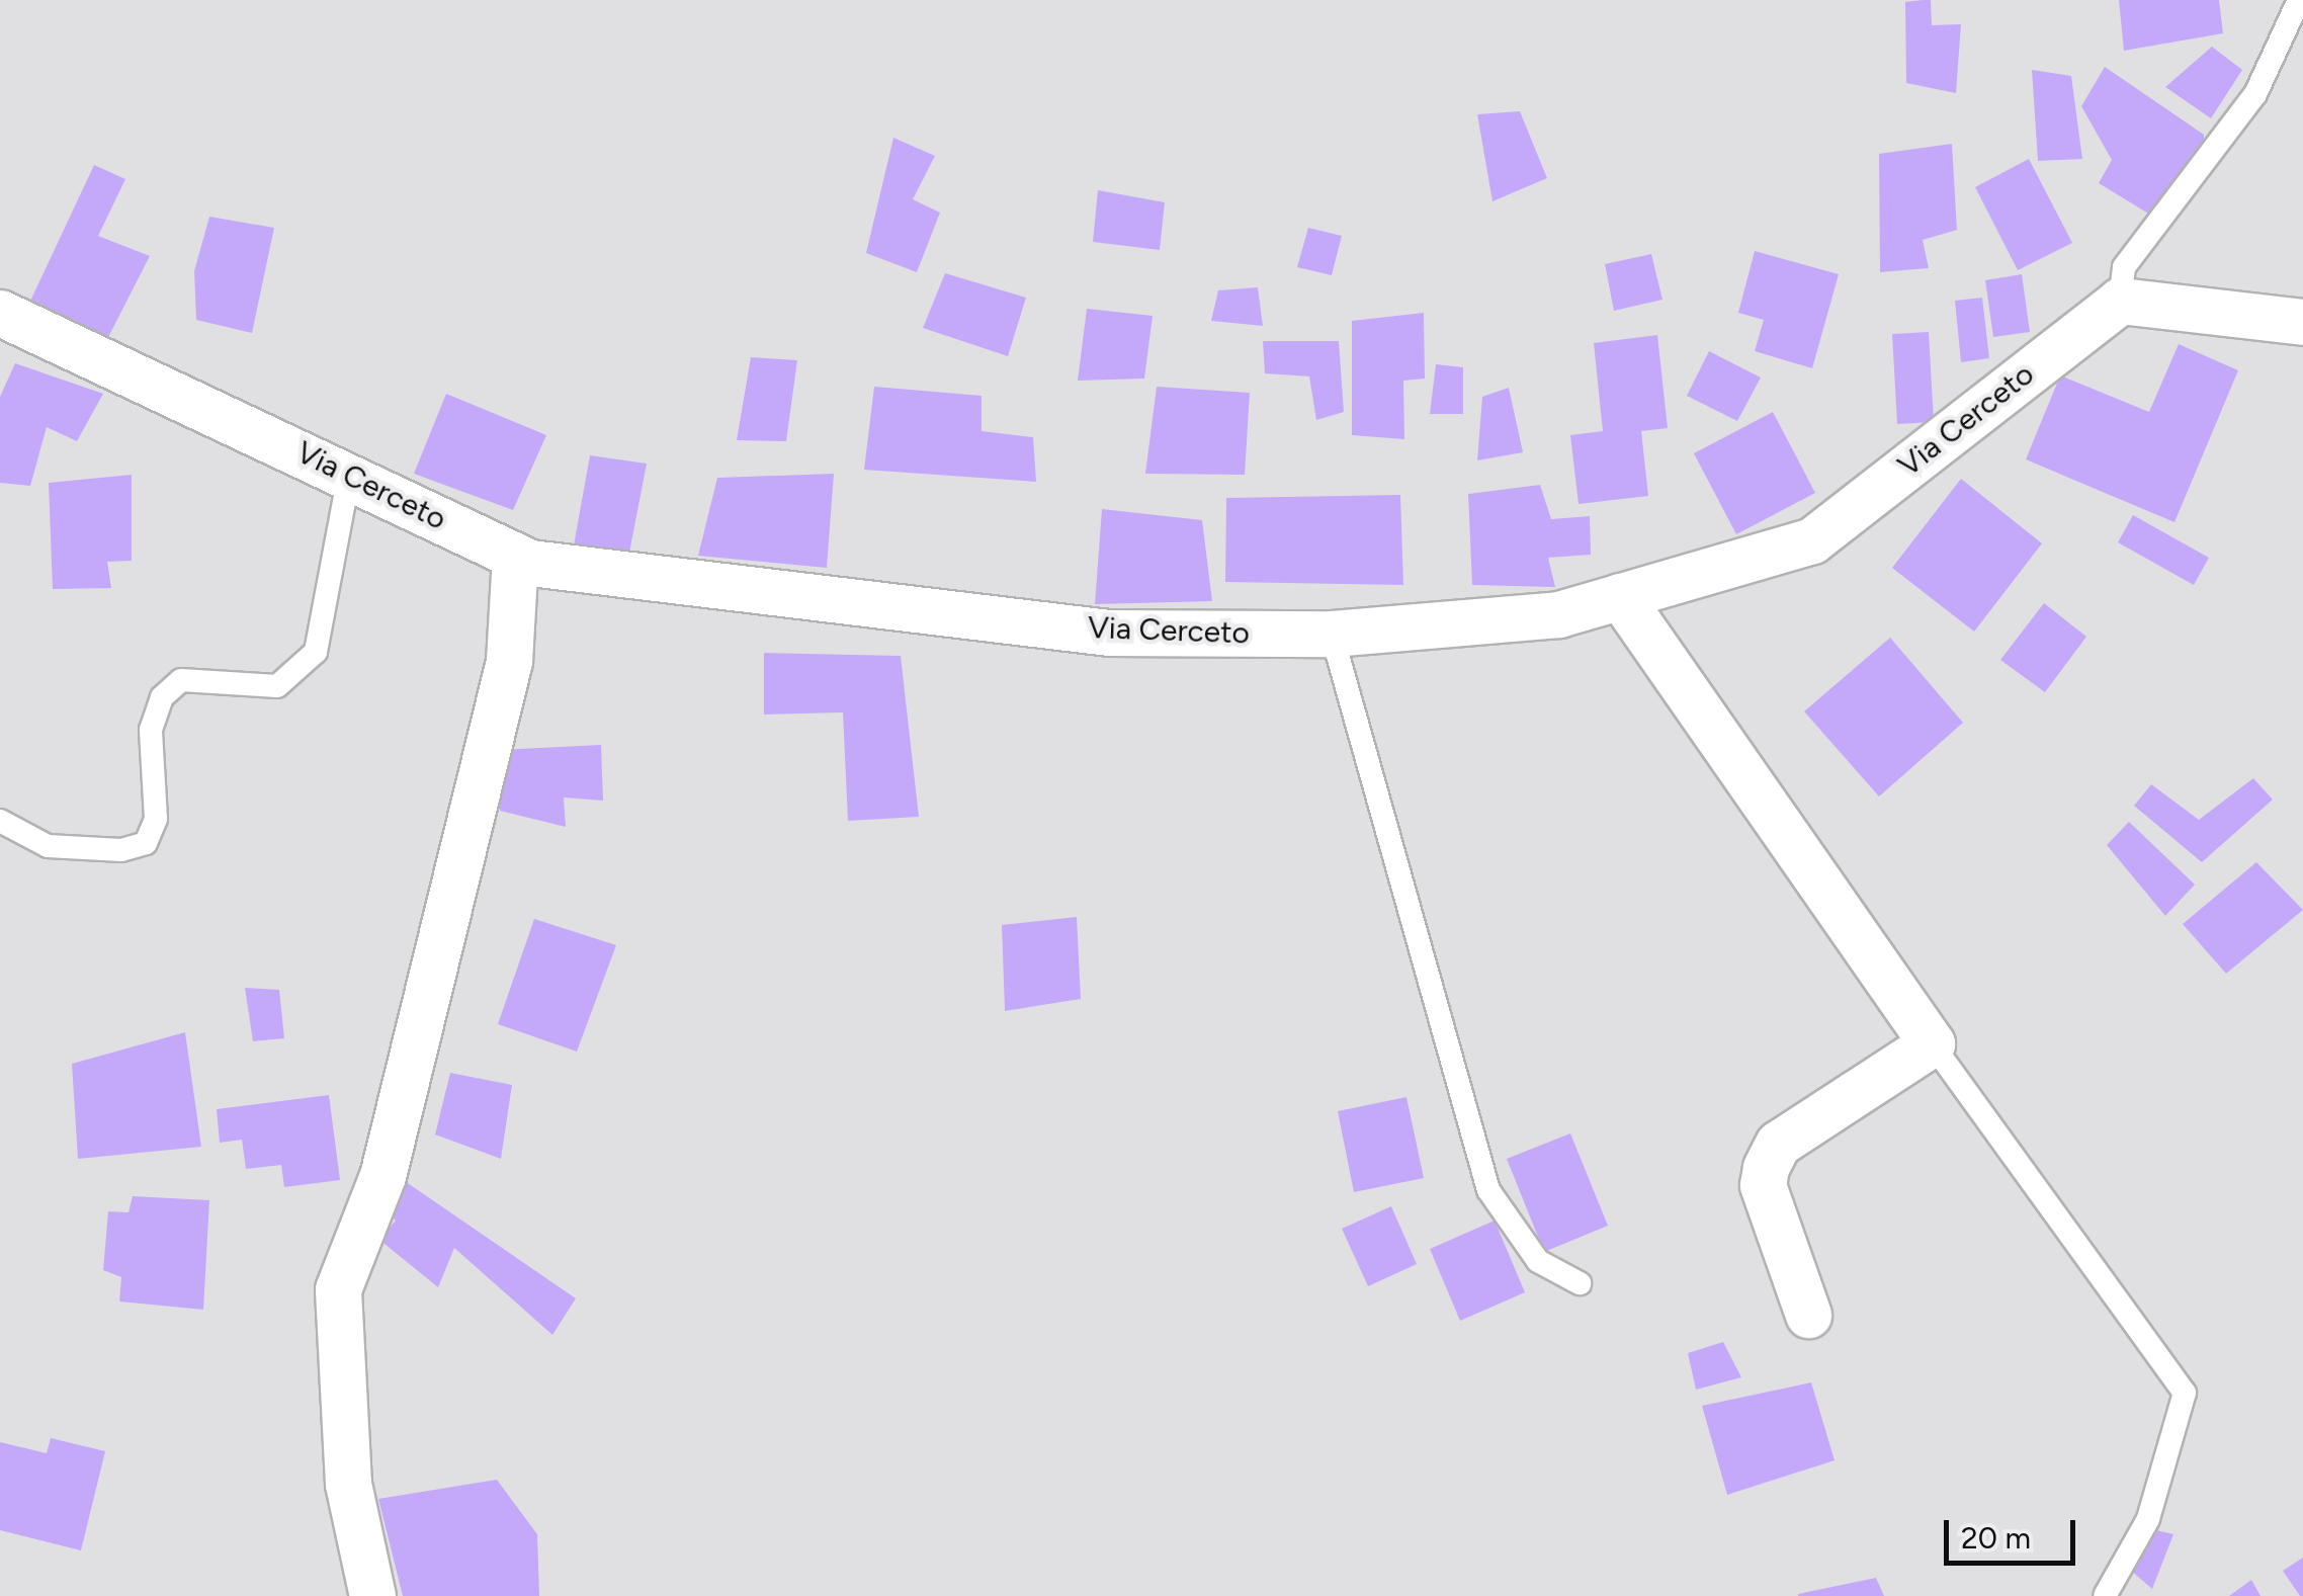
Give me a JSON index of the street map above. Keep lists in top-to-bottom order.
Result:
{
  "streets": {
    "street": ["Via Cerceto"]
  },
  "scale_bar": "20 m"
}
